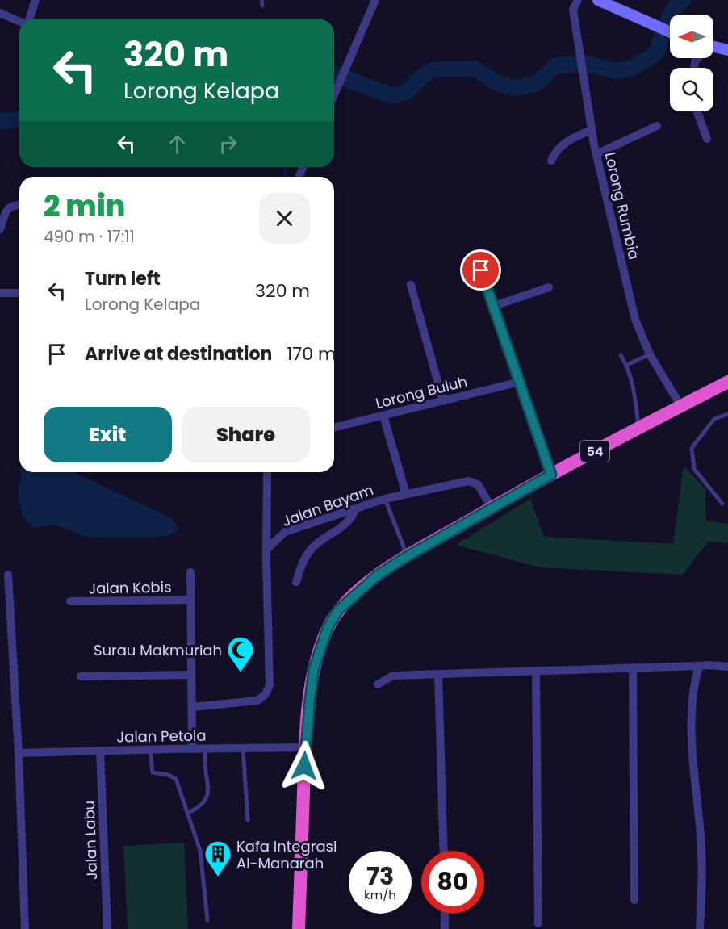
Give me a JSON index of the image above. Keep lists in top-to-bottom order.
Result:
{
  "streets": {
    "highway": ["54"],
    "street": [
      "Lorong Rumbia",
      "Lorong Buluh",
      "Jalan Bayam",
      "Jalan Kobis",
      "Jalan Petola",
      "Jalan Labu"
    ]
  },
  "crossings": [
    ["Lorong Rumbia", "54"],
    ["54", "Jalan Bayam"],
    ["54", "Jalan Petola"],
    ["Jalan Petola", "Jalan Labu"]
  ],
  "places": {
    "mosque": ["Surau Makmuriah"],
    "building": ["Kafa Integrasi Al-Manarah"]
  },
  "north": "left",
  "page": {
    "turn": ["320 m", "Lorong Kelapa"],
    "heading": ["2 min", "490 m · 17:11"],
    "list": [
      {
        "name": "Turn left",
        "note": "Lorong Kelapa",
        "value": "320 m"
      },
      {
        "name": "Arrive at destination",
        "value": "170 m"
      }
    ],
    "buttons": ["Exit", "Share"],
    "speed": "73 km/h",
    "limit": "80"
  }
}
